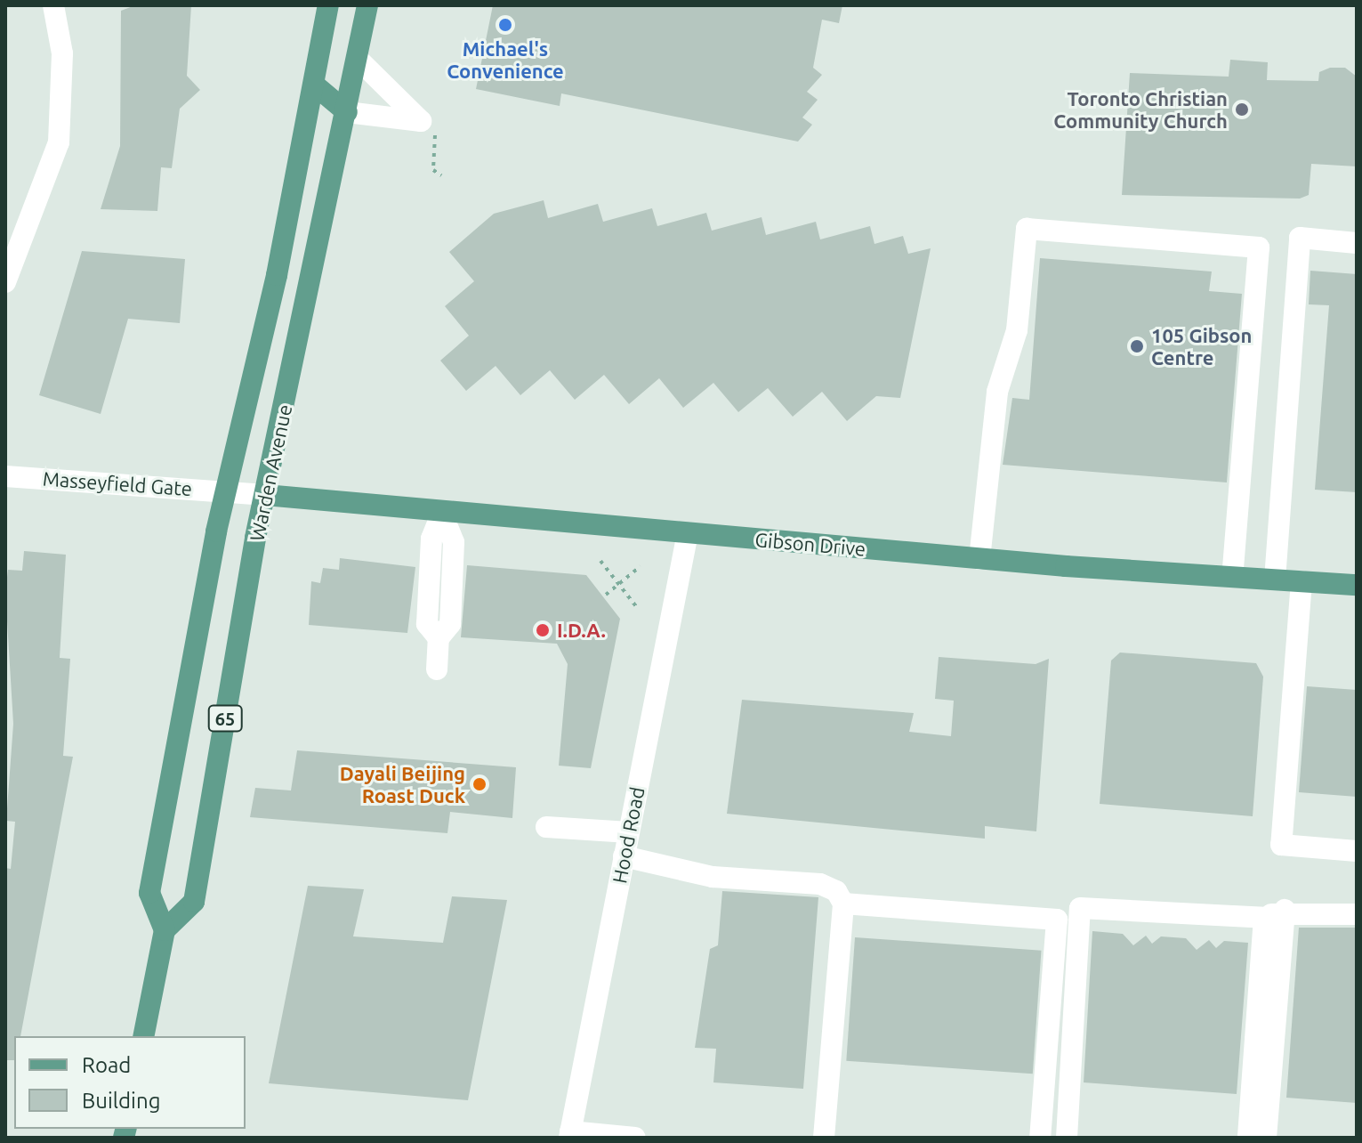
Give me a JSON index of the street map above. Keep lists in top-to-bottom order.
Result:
{
  "streets": {
    "main road": ["Warden Avenue", "Gibson Drive", "65"],
    "street": ["Masseyfield Gate", "Hood Road"]
  },
  "crossings": [
    ["Warden Avenue", "Masseyfield Gate"],
    ["Warden Avenue", "Gibson Drive"],
    ["Masseyfield Gate", "Gibson Drive"],
    ["Gibson Drive", "Hood Road"]
  ],
  "places": [
    "Michael's Convenience",
    "Toronto Christian Community Church",
    "105 Gibson Centre",
    "I.D.A.",
    "Dayali Beijing Roast Duck"
  ],
  "legend": ["Road", "Building"]
}
